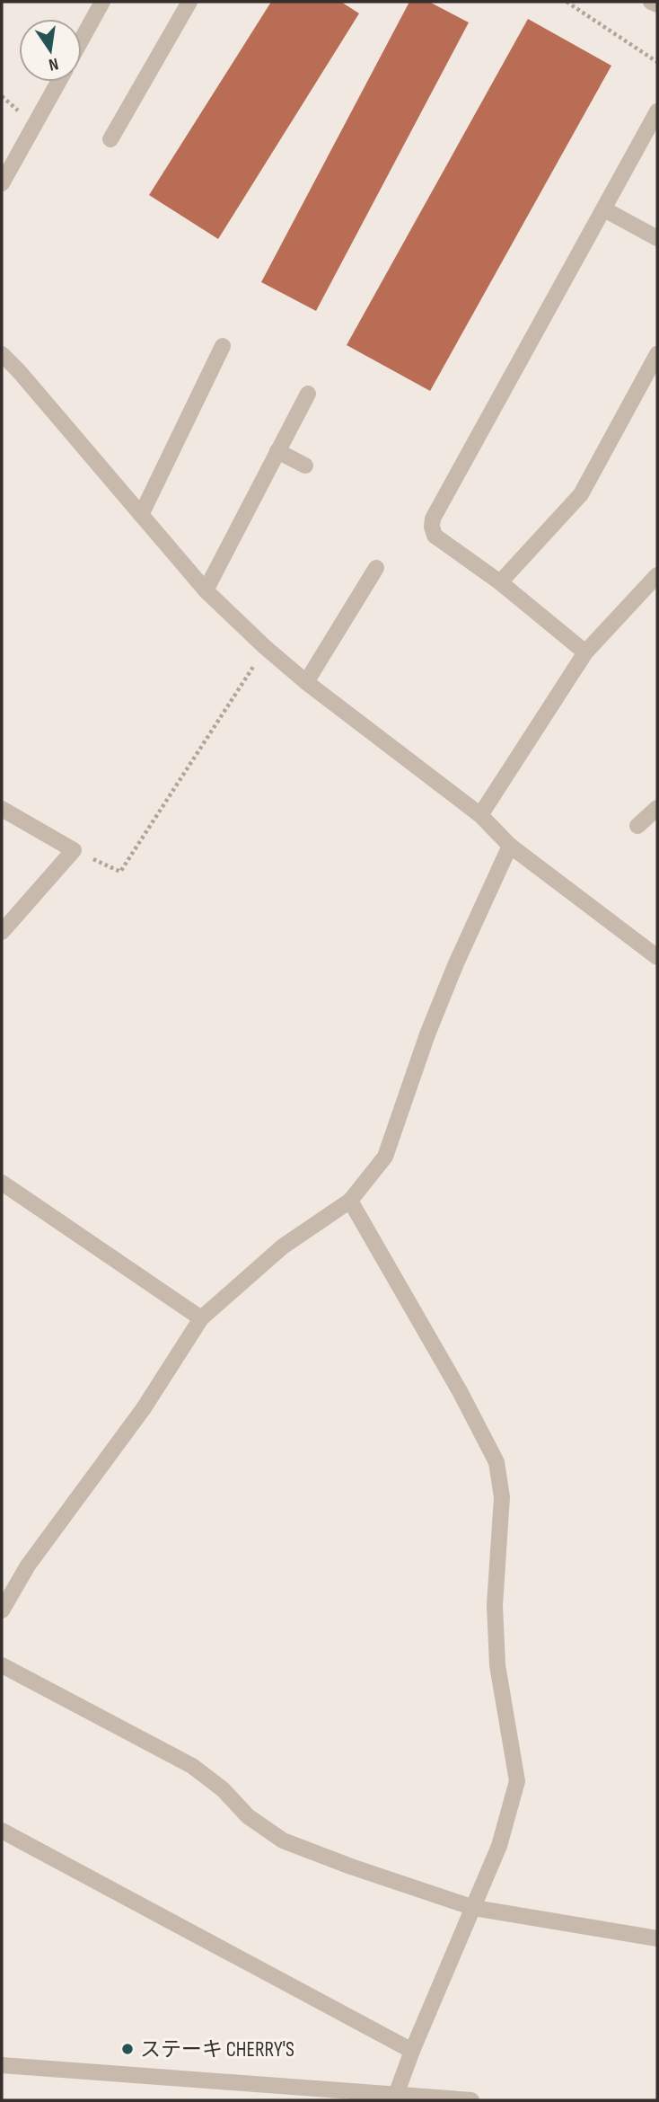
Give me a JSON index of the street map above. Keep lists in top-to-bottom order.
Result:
{
  "places": ["ステーキ CHERRY'S"],
  "north": "bottom"
}
